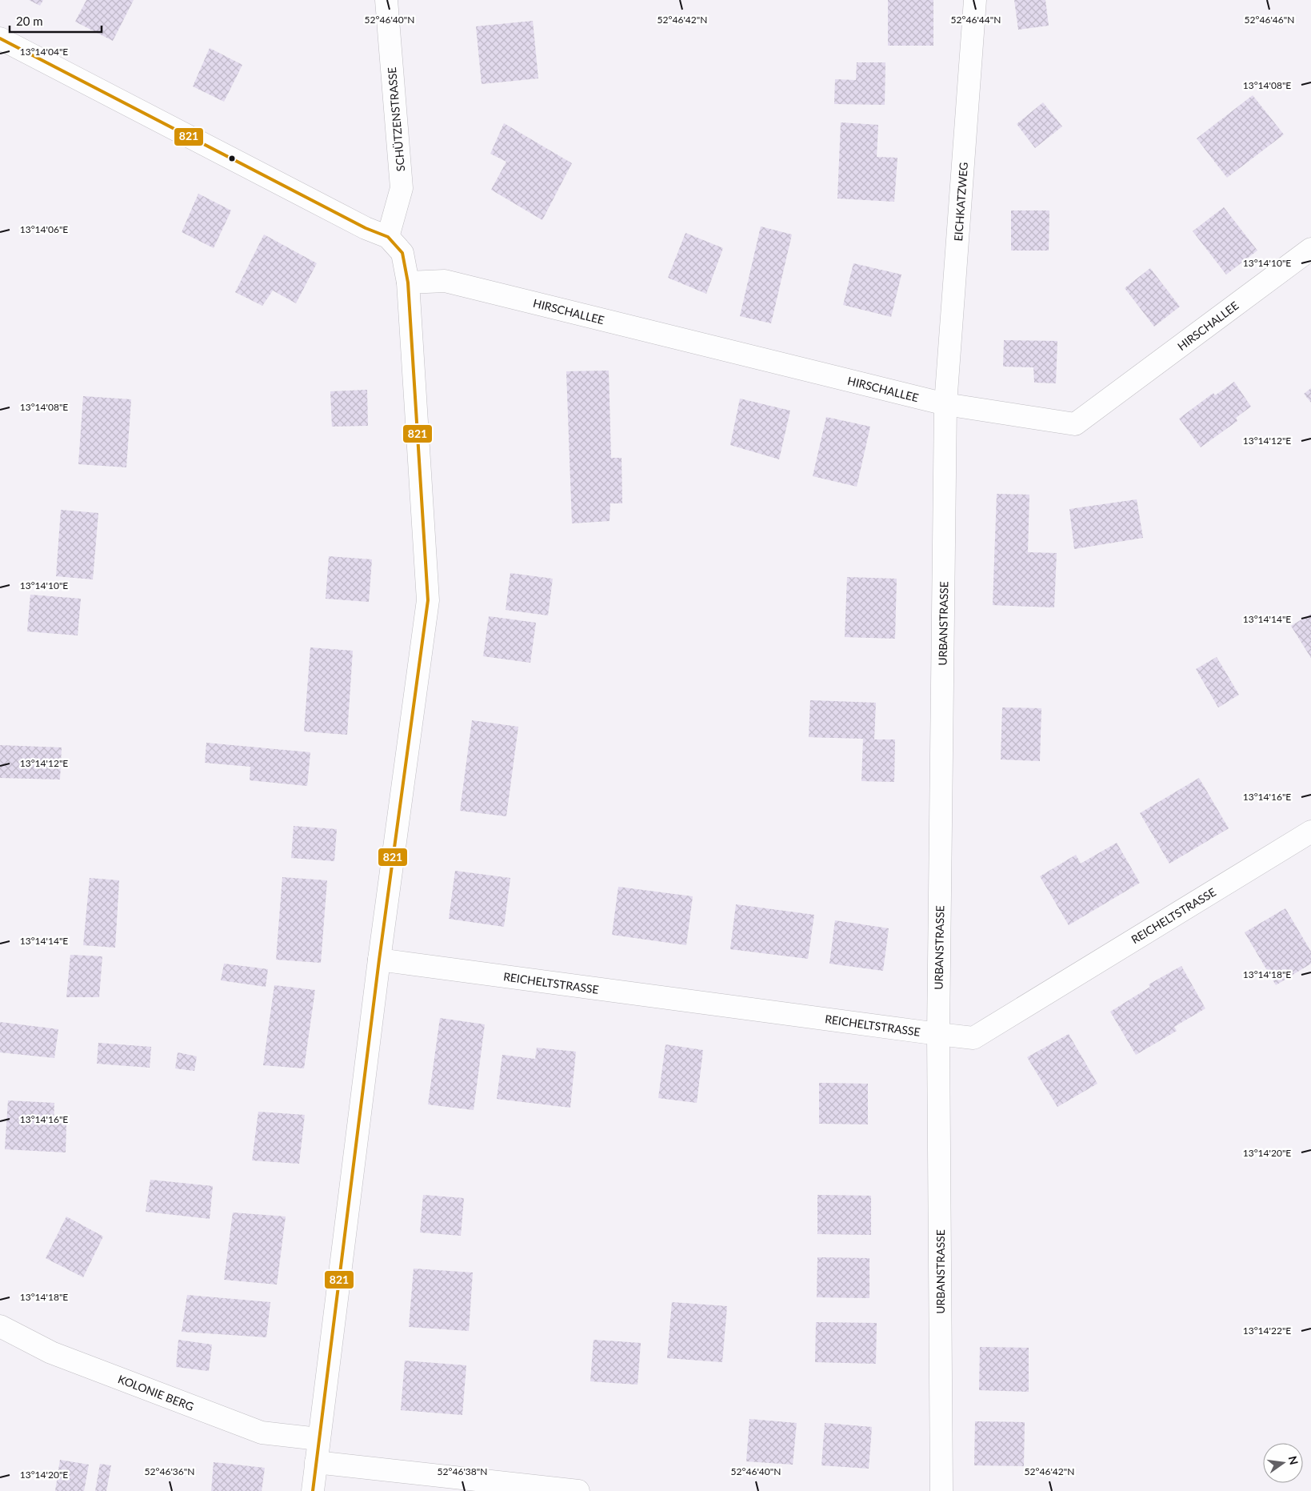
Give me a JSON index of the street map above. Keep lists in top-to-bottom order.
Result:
{
  "streets": {
    "street": [
      "SCHÜTZENSTRASSE",
      "EICHKATZWEG",
      "HIRSCHALLEE",
      "URBANSTRASSE",
      "REICHELTSTRASSE",
      "KOLONIE BERG"
    ]
  },
  "crossings": [
    ["EICHKATZWEG", "HIRSCHALLEE"],
    ["EICHKATZWEG", "URBANSTRASSE"],
    ["HIRSCHALLEE", "URBANSTRASSE"],
    ["URBANSTRASSE", "REICHELTSTRASSE"]
  ],
  "lines": ["transit line 821"],
  "scale_bar": "20 m",
  "north": "right",
  "coordinates": [
    "52°46'40\"N",
    "52°46'42\"N",
    "52°46'44\"N",
    "52°46'46\"N",
    "13°14'04\"E",
    "13°14'08\"E",
    "13°14'06\"E",
    "13°14'10\"E",
    "13°14'12\"E",
    "13°14'14\"E",
    "13°14'16\"E",
    "13°14'18\"E",
    "13°14'20\"E",
    "13°14'22\"E",
    "52°46'36\"N",
    "52°46'38\"N"
  ]
}
